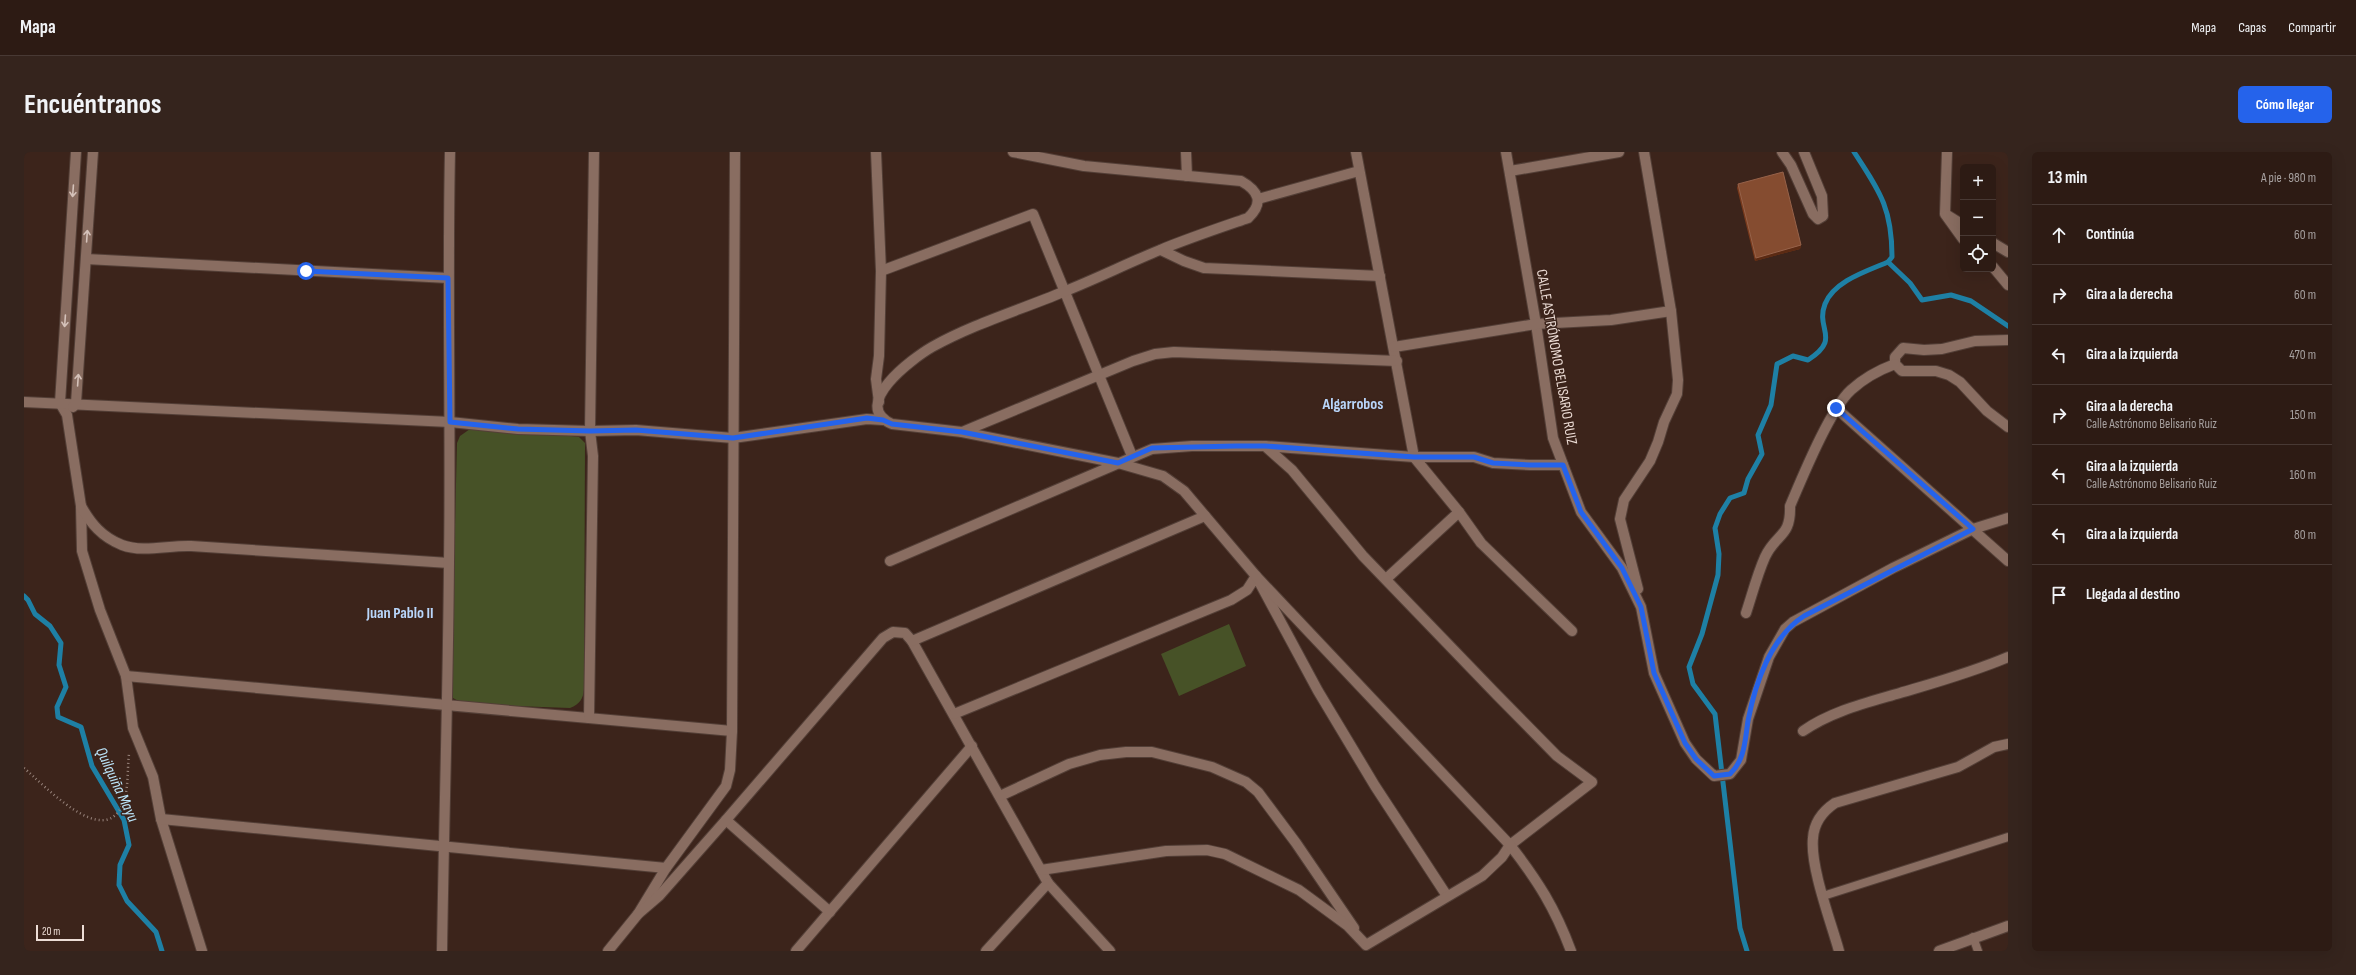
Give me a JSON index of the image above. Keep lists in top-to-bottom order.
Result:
{
  "streets": {
    "street": ["CALLE ASTRÓNOMO BELISARIO RUIZ"]
  },
  "districts": ["Algarrobos", "Juan Pablo II"],
  "water": ["Quilquiña Mayu"],
  "scale_bar": "20 m",
  "page": {
    "header": "Mapa",
    "nav": ["Mapa", "Capas", "Compartir"],
    "buttons": "Cómo llegar",
    "title": "Encuéntranos",
    "heading": ["13 min", "A pie · 980 m"],
    "map_buttons": ["+", "−"],
    "list": [
      ["Continúa", "60 m"],
      ["Gira a la derecha", "60 m"],
      ["Gira a la izquierda", "470 m"],
      ["Gira a la derecha", "Calle Astrónomo Belisario Ruiz", "150 m"],
      ["Gira a la izquierda", "Calle Astrónomo Belisario Ruiz", "160 m"],
      ["Gira a la izquierda", "80 m"],
      "Llegada al destino"
    ],
    "scale": "20 m"
  }
}
